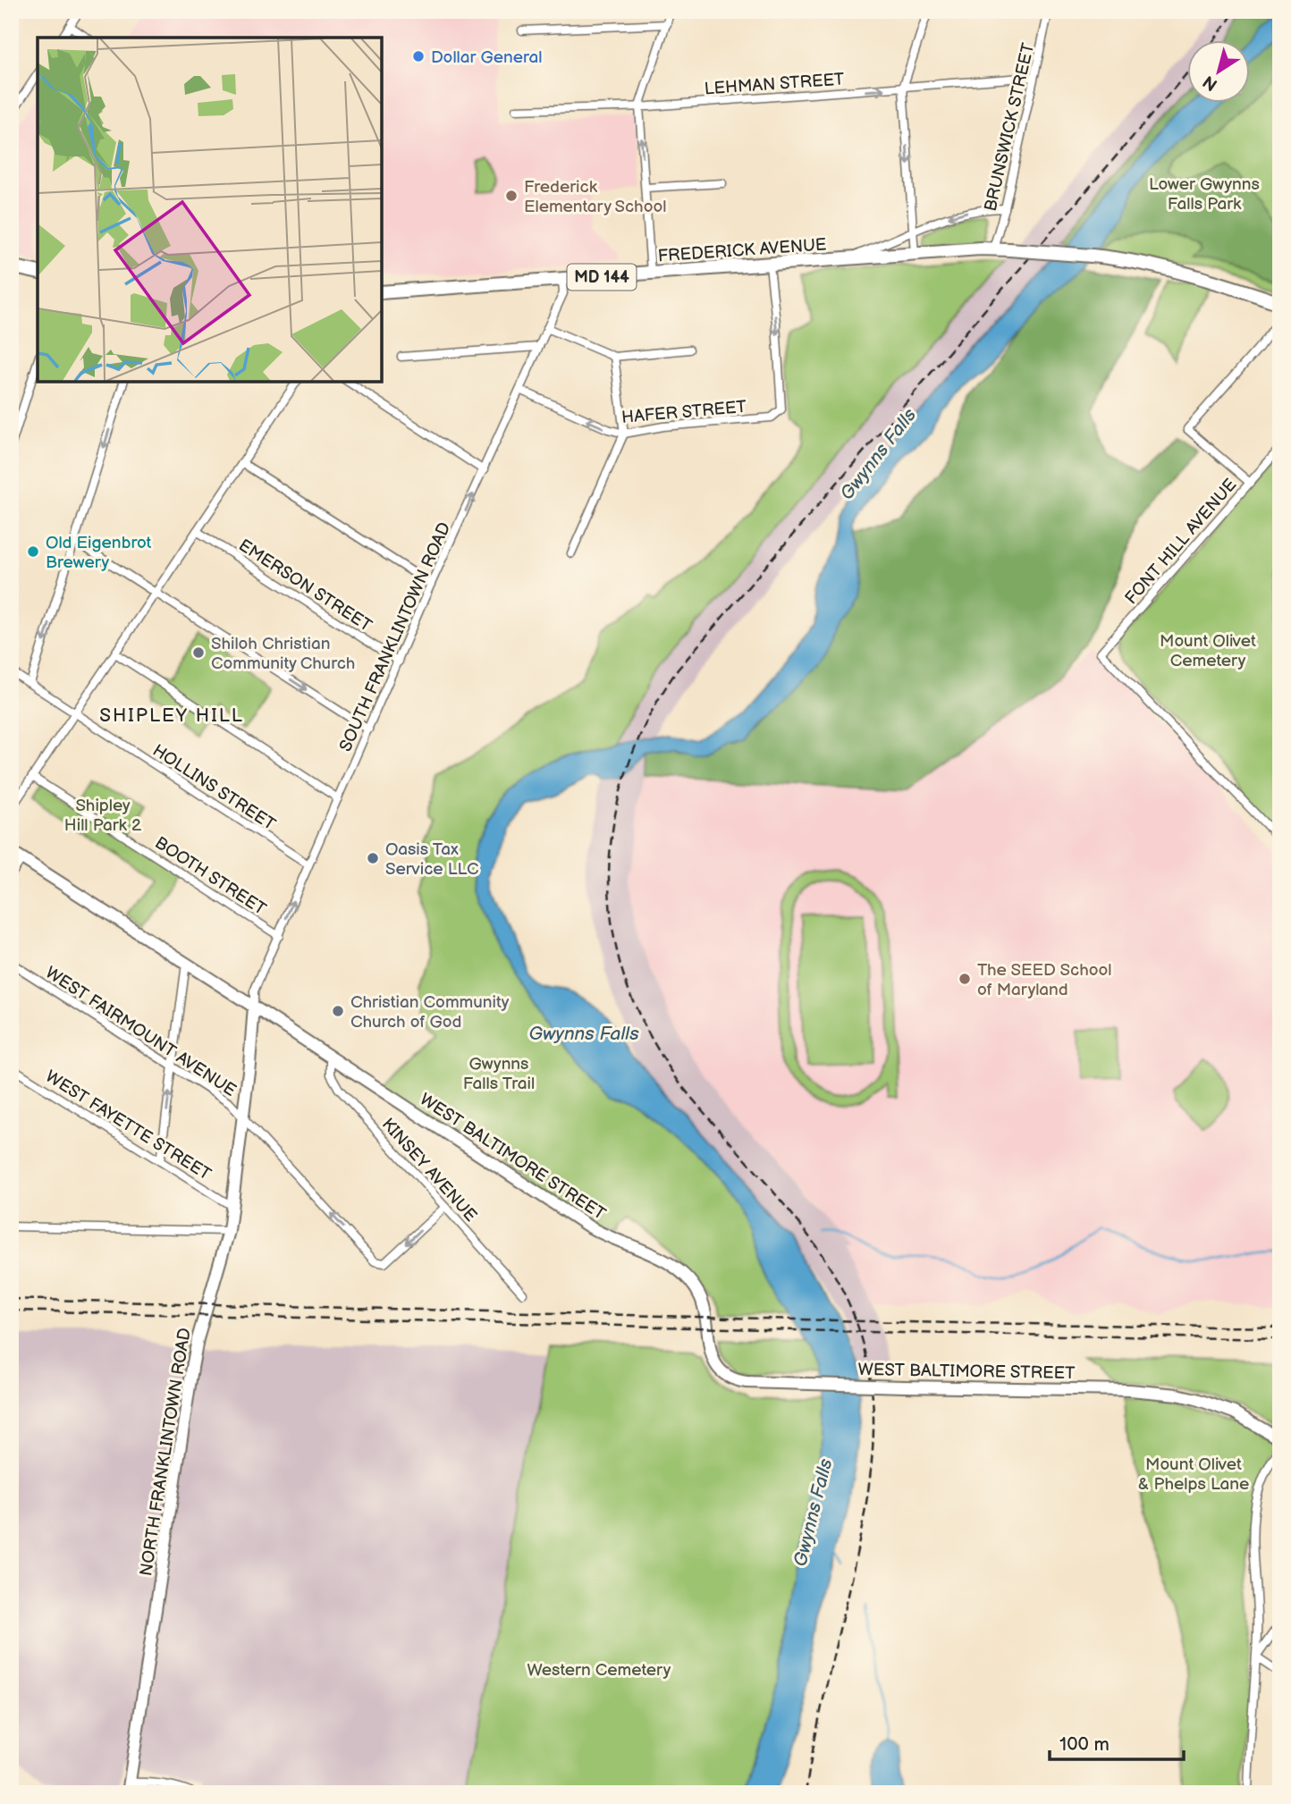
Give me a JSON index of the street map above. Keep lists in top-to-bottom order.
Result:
{
  "streets": {
    "main road": [
      "FREDERICK AVENUE",
      "MD 144",
      "WEST BALTIMORE STREET",
      "NORTH FRANKLINTOWN ROAD"
    ],
    "street": [
      "LEHMAN STREET",
      "BRUNSWICK STREET",
      "HAFER STREET",
      "FONT HILL AVENUE",
      "EMERSON STREET",
      "SOUTH FRANKLINTOWN ROAD",
      "HOLLINS STREET",
      "BOOTH STREET",
      "WEST FAIRMOUNT AVENUE",
      "WEST FAYETTE STREET",
      "KINSEY AVENUE"
    ]
  },
  "crossings": [
    ["LEHMAN STREET", "BRUNSWICK STREET"],
    ["BRUNSWICK STREET", "FREDERICK AVENUE"],
    ["FREDERICK AVENUE", "HAFER STREET"],
    ["FREDERICK AVENUE", "SOUTH FRANKLINTOWN ROAD"],
    ["HAFER STREET", "SOUTH FRANKLINTOWN ROAD"],
    ["EMERSON STREET", "SOUTH FRANKLINTOWN ROAD"],
    ["SOUTH FRANKLINTOWN ROAD", "HOLLINS STREET"],
    ["SOUTH FRANKLINTOWN ROAD", "BOOTH STREET"],
    ["SOUTH FRANKLINTOWN ROAD", "WEST BALTIMORE STREET"],
    ["SOUTH FRANKLINTOWN ROAD", "NORTH FRANKLINTOWN ROAD"],
    ["WEST FAIRMOUNT AVENUE", "KINSEY AVENUE"],
    ["WEST FAIRMOUNT AVENUE", "NORTH FRANKLINTOWN ROAD"],
    ["WEST FAYETTE STREET", "NORTH FRANKLINTOWN ROAD"],
    ["WEST BALTIMORE STREET", "KINSEY AVENUE"],
    ["WEST BALTIMORE STREET", "NORTH FRANKLINTOWN ROAD"]
  ],
  "one_way": ["LEHMAN STREET"],
  "districts": ["SHIPLEY HILL"],
  "water": ["Gwynns Falls"],
  "parks": [
    "Lower Gwynns Falls Park",
    "Mount Olivet Cemetery",
    "Shipley Hill Park 2",
    "Gwynns Falls Trail",
    "Mount Olivet & Phelps Lane",
    "Western Cemetery"
  ],
  "places": [
    "Dollar General",
    "Frederick Elementary School",
    "Old Eigenbrot Brewery",
    "Shiloh Christian Community Church",
    "Oasis Tax Service LLC",
    "The SEED School of Maryland",
    "Christian Community Church of God"
  ],
  "scale_bar": "100 m",
  "north": "bottom left"
}
